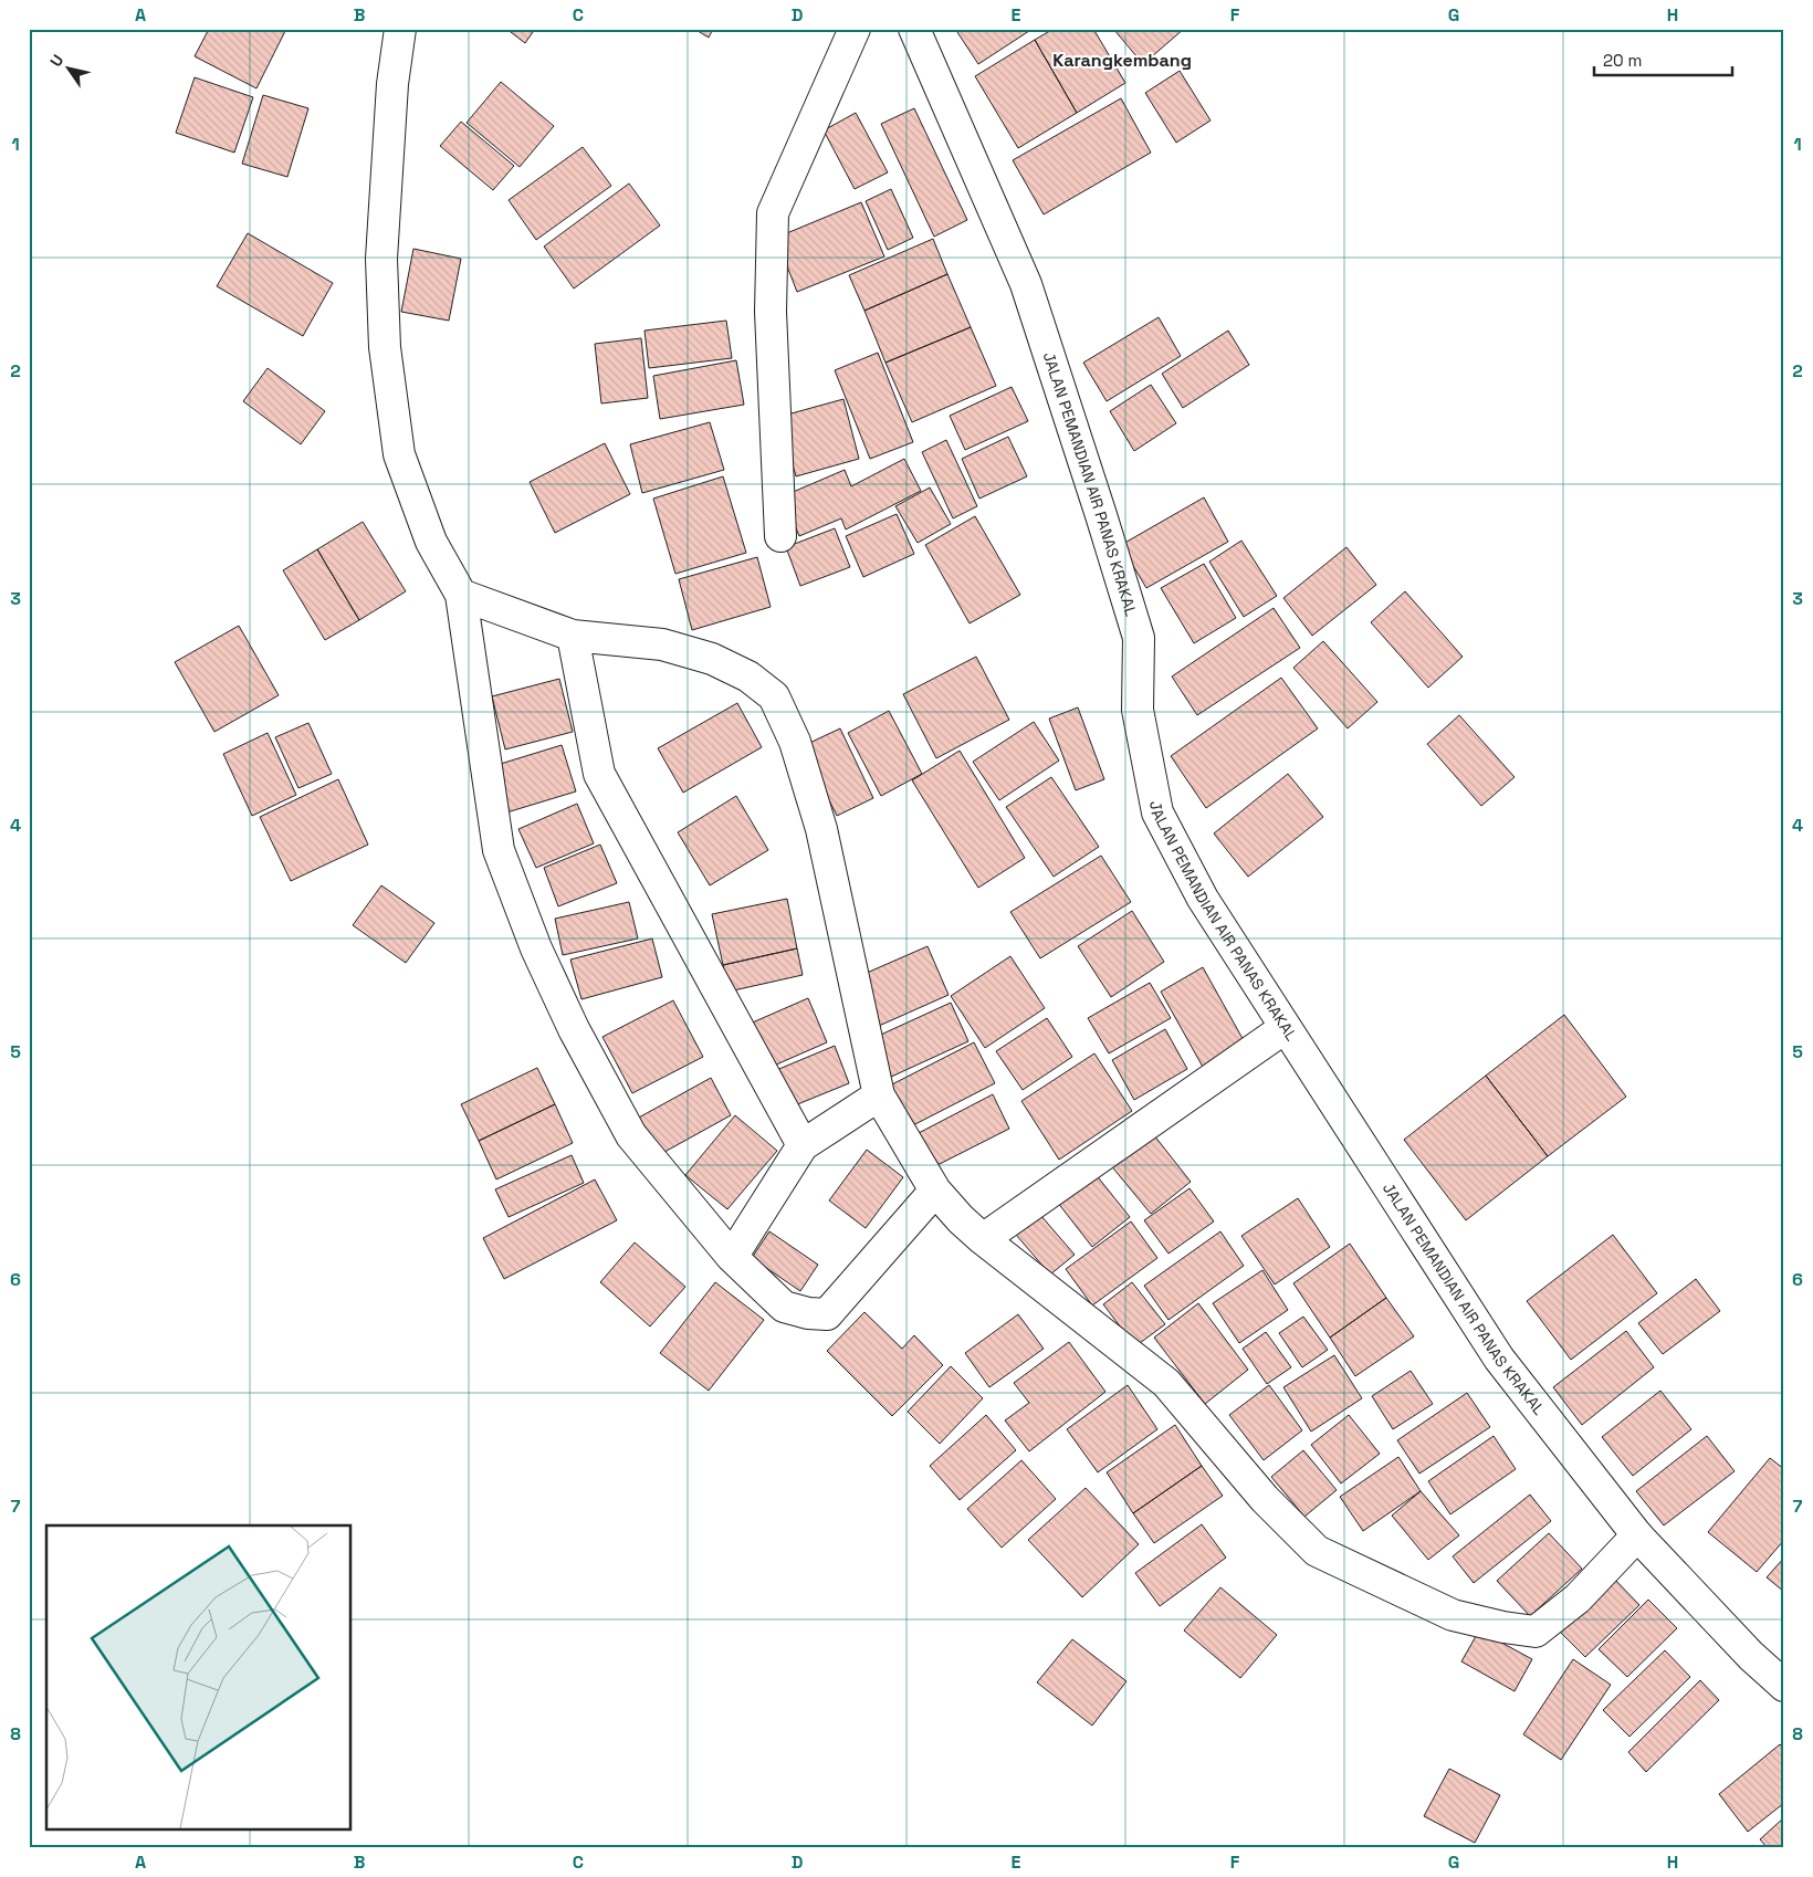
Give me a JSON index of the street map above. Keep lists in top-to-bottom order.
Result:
{
  "streets": {
    "street": ["JALAN PEMANDIAN AIR PANAS KRAKAL"]
  },
  "districts": ["Karangkembang"],
  "scale_bar": "20 m",
  "north": "top left",
  "grid": {
    "columns": [
      "A",
      "B",
      "C",
      "D",
      "E",
      "F",
      "G",
      "H"
    ],
    "rows": [
      "1",
      "2",
      "3",
      "4",
      "5",
      "6",
      "7",
      "8"
    ]
  }
}
